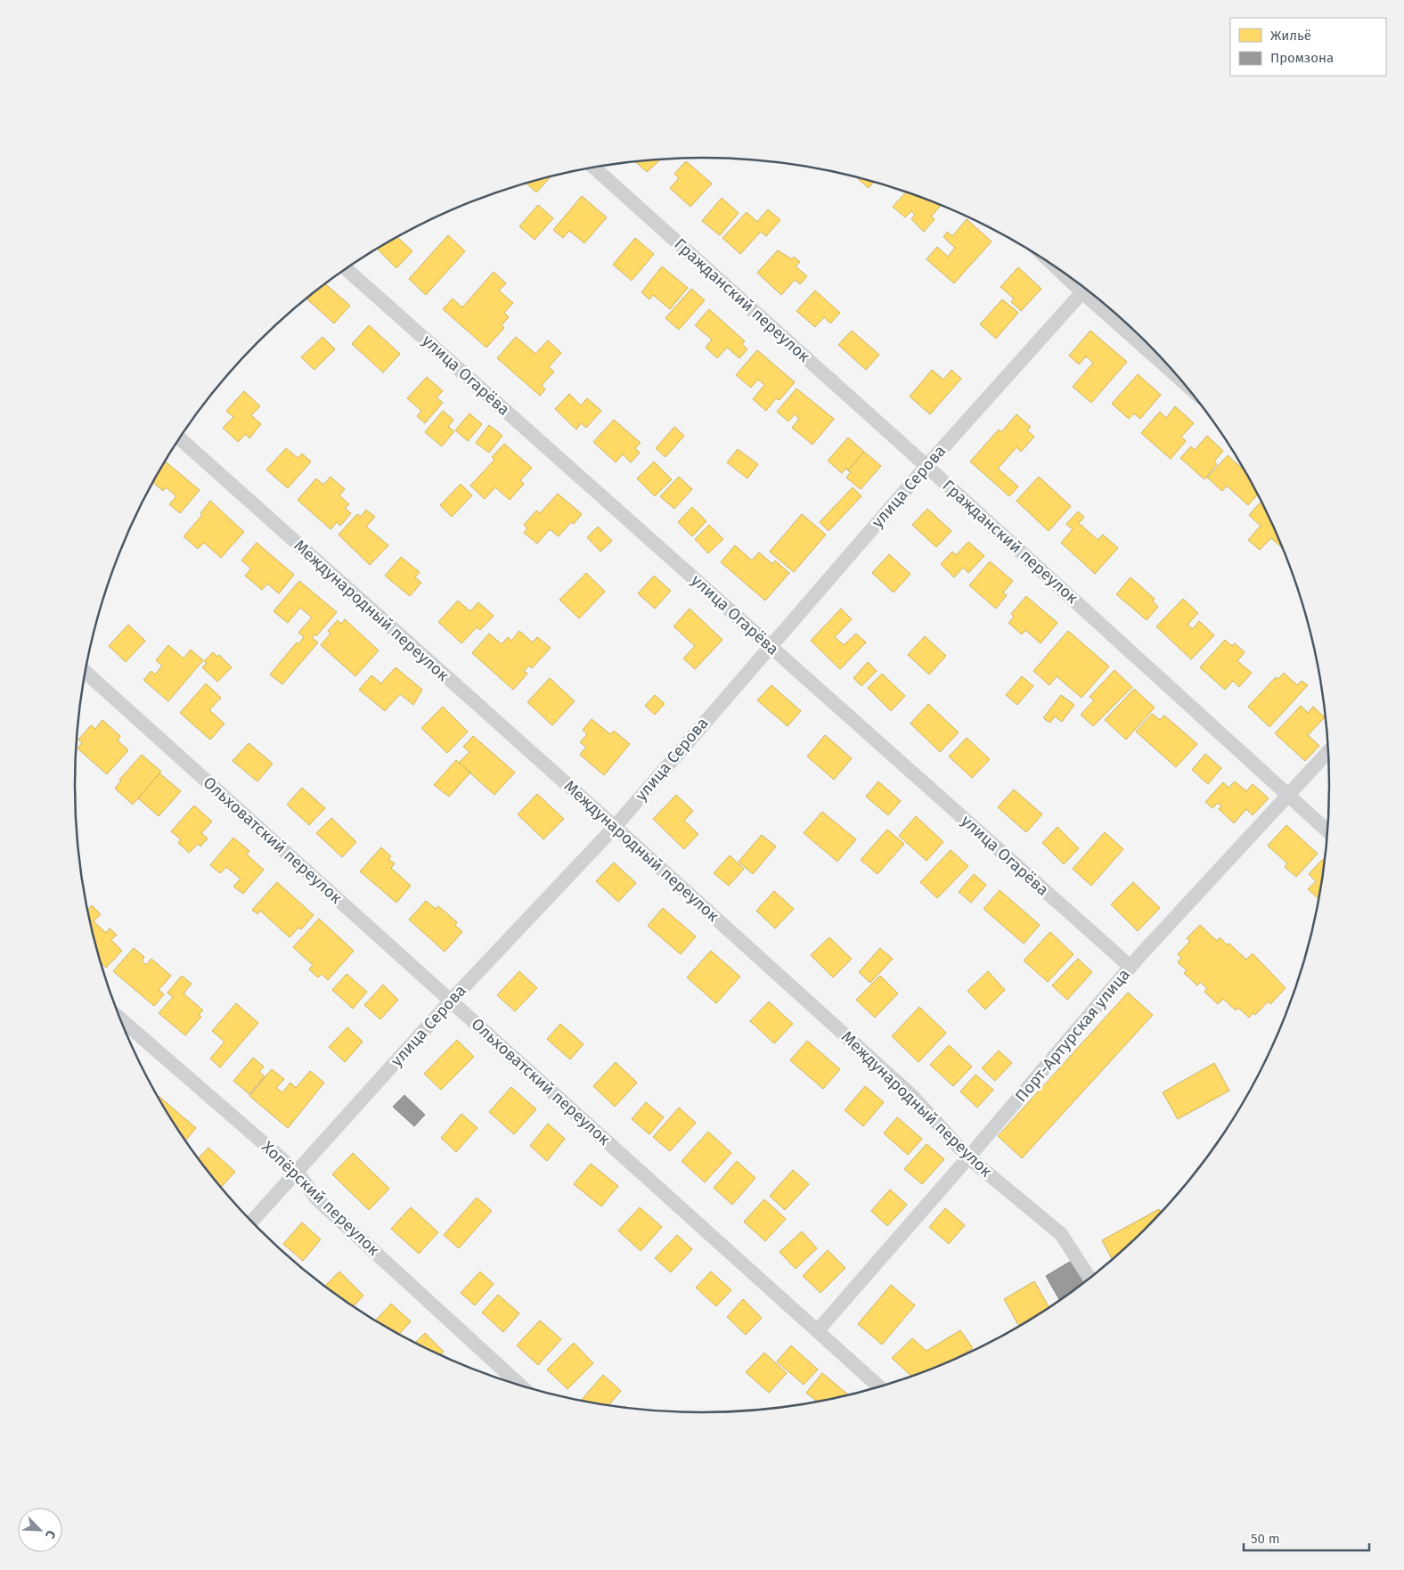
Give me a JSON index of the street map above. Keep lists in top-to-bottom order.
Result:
{
  "streets": {
    "street": [
      "Гражданский переулок",
      "улица Огарёва",
      "улица Серова",
      "Международный переулок",
      "Ольховатский переулок",
      "Порт-Артурская улица",
      "Хопёрский переулок"
    ]
  },
  "crossings": [
    ["Гражданский переулок", "улица Серова"],
    ["Гражданский переулок", "Порт-Артурская улица"],
    ["улица Огарёва", "улица Серова"],
    ["улица Огарёва", "Порт-Артурская улица"],
    ["улица Серова", "Международный переулок"],
    ["улица Серова", "Ольховатский переулок"],
    ["улица Серова", "Хопёрский переулок"],
    ["Международный переулок", "Порт-Артурская улица"],
    ["Ольховатский переулок", "Порт-Артурская улица"]
  ],
  "legend": ["Жильё", "Промзона"],
  "scale_bar": "50 m",
  "north": "bottom right"
}
